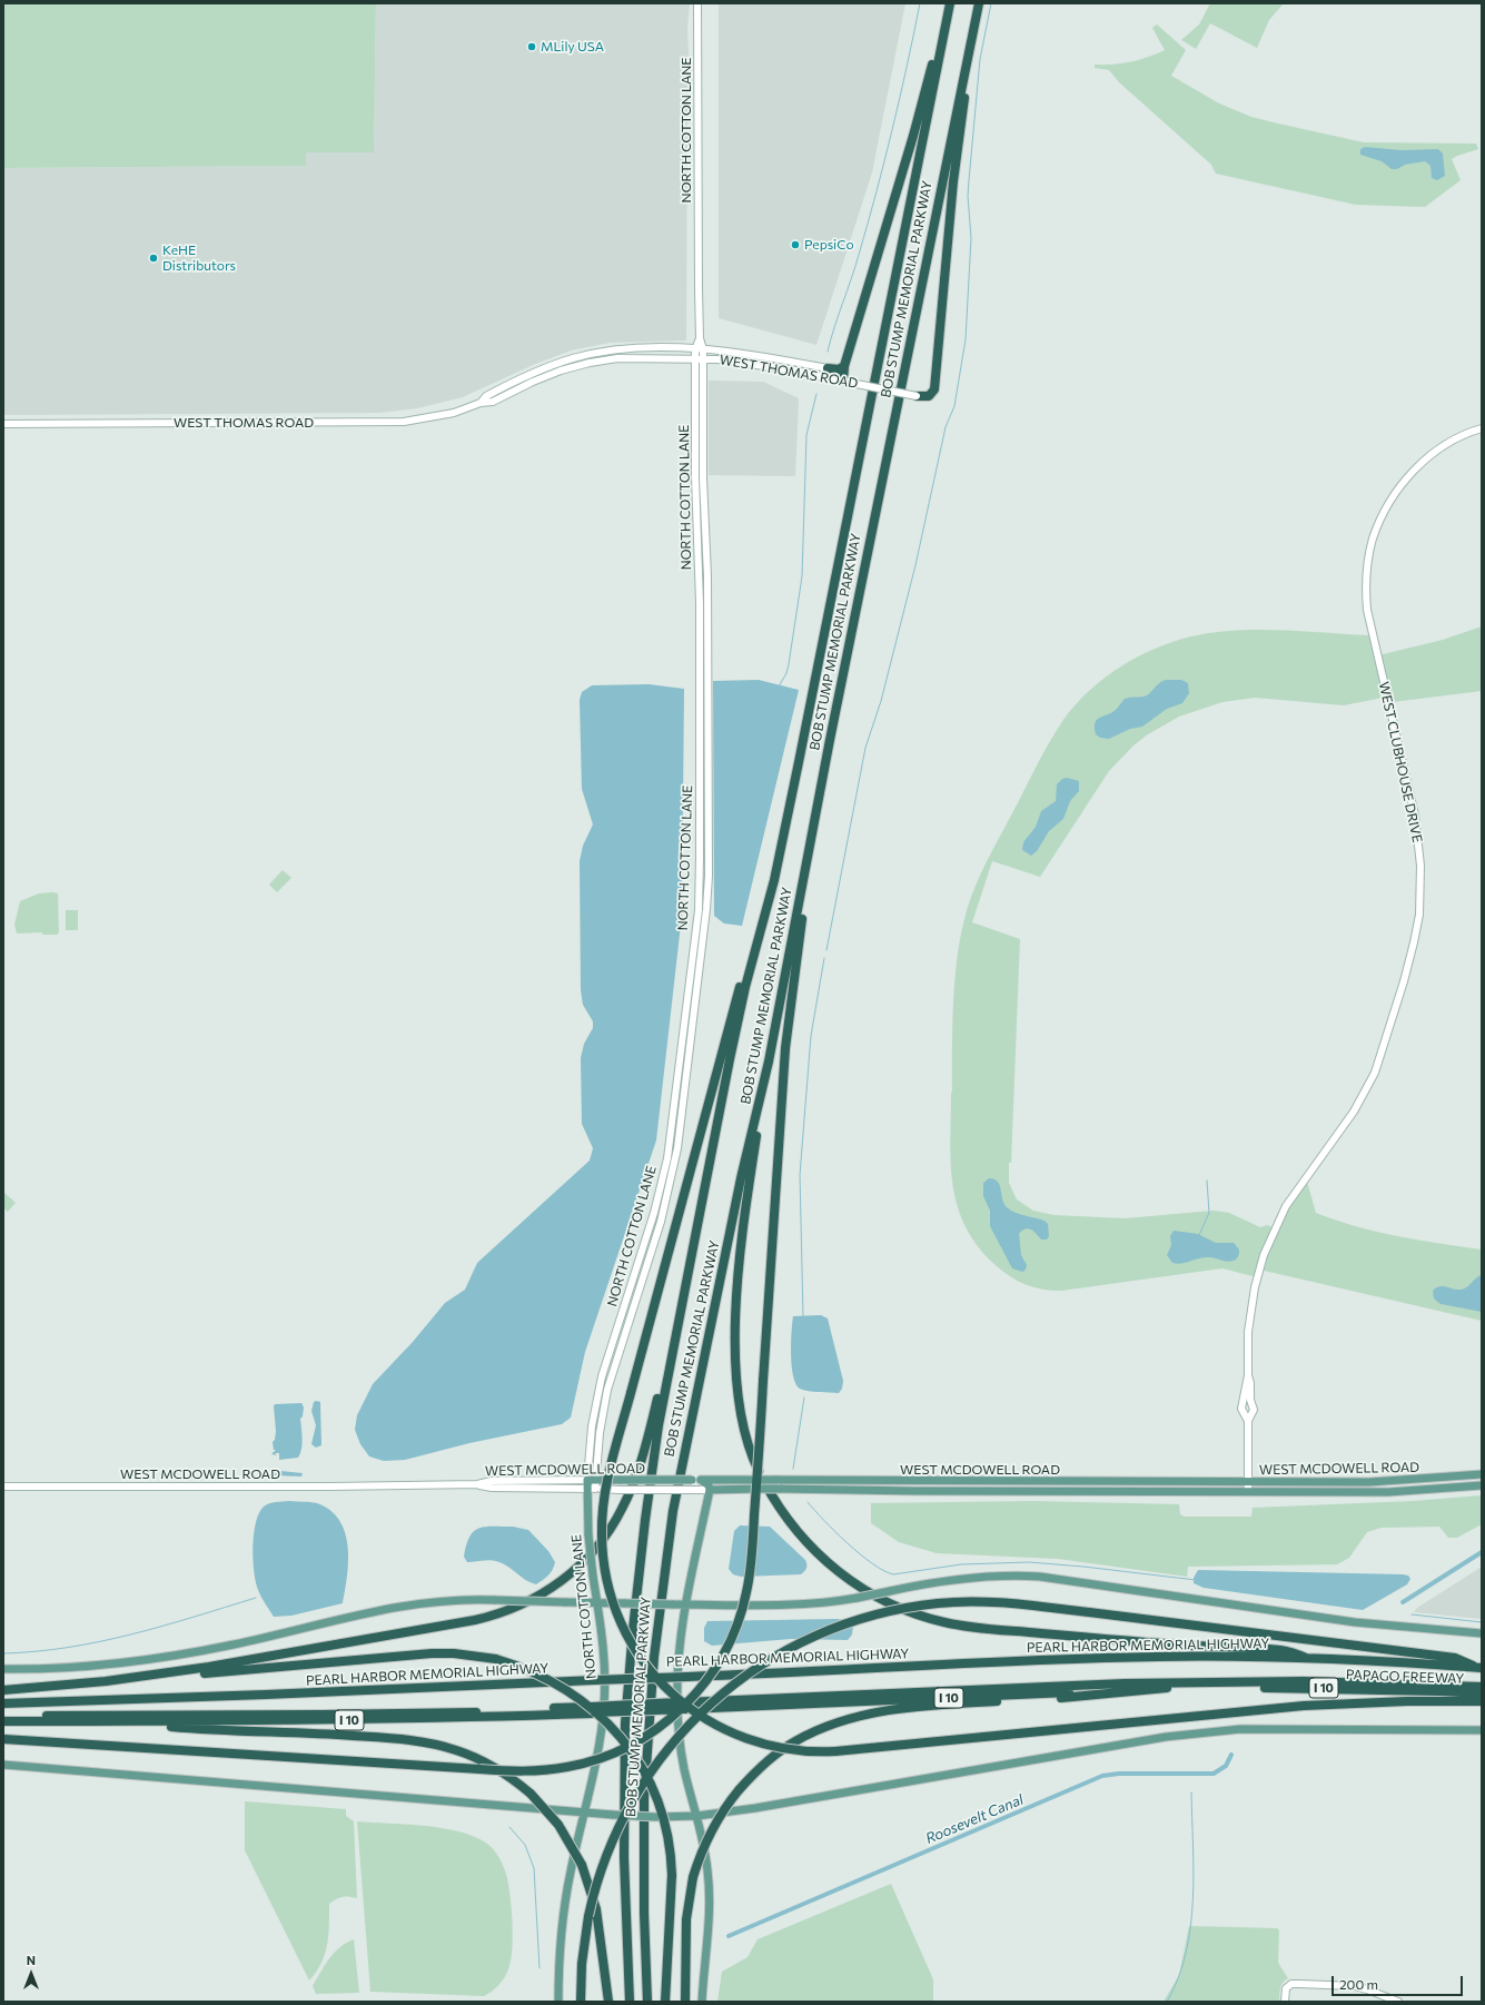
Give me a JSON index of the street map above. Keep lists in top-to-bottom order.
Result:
{
  "streets": {
    "highway": [
      "BOB STUMP MEMORIAL PARKWAY",
      "PEARL HARBOR MEMORIAL HIGHWAY",
      "PAPAGO FREEWAY",
      "I 10"
    ],
    "main road": [
      "NORTH COTTON LANE",
      "WEST THOMAS ROAD",
      "WEST CLUBHOUSE DRIVE",
      "WEST MCDOWELL ROAD"
    ]
  },
  "crossings": [
    ["NORTH COTTON LANE", "WEST THOMAS ROAD"],
    ["NORTH COTTON LANE", "WEST MCDOWELL ROAD"],
    ["WEST CLUBHOUSE DRIVE", "WEST MCDOWELL ROAD"],
    ["PEARL HARBOR MEMORIAL HIGHWAY", "PAPAGO FREEWAY"],
    ["PAPAGO FREEWAY", "I 10"]
  ],
  "water": ["Roosevelt Canal"],
  "places": ["MLily USA", "PepsiCo", "KeHE Distributors"],
  "scale_bar": "200 m",
  "north": "top"
}
